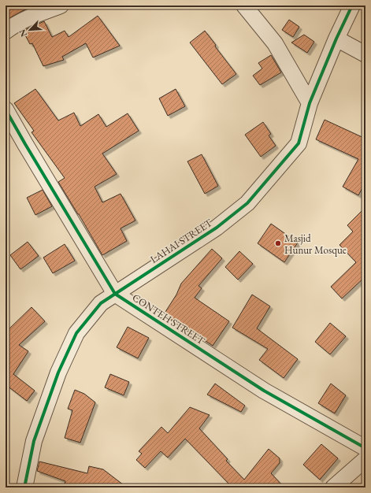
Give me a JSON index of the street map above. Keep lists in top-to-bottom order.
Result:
{
  "streets": {
    "street": ["LAHAI STREET", "CONTEH STREET"]
  },
  "crossings": [
    ["LAHAI STREET", "CONTEH STREET"]
  ],
  "places": ["Masjid Hunur Mosque"],
  "north": "bottom left"
}
